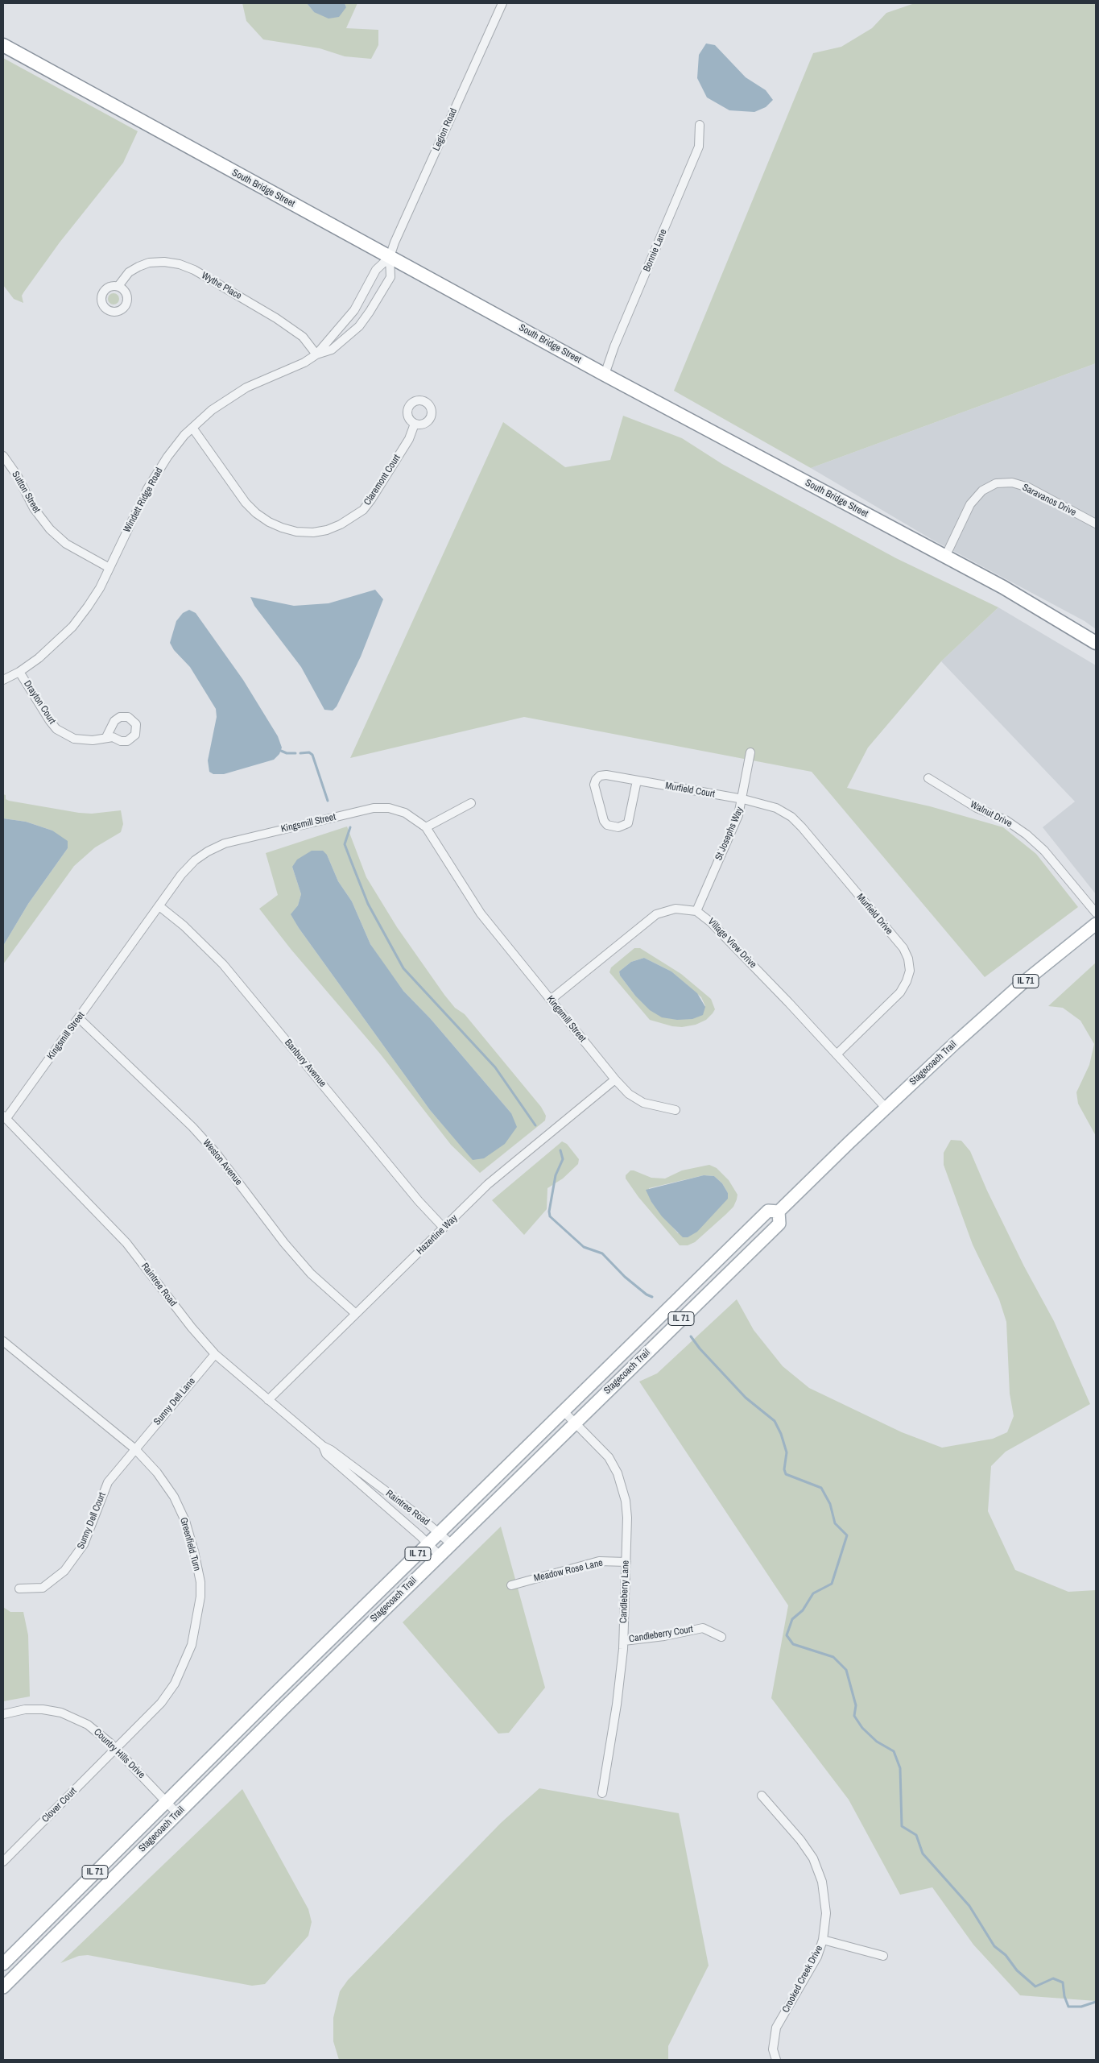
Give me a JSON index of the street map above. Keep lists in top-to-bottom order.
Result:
{
  "streets": {
    "highway": ["South Bridge Street"],
    "main road": ["IL 71", "Stagecoach Trail"],
    "street": [
      "Legion Road",
      "Bonnie Lane",
      "Wythe Place",
      "Claremont Court",
      "Sutton Street",
      "Windett Ridge Road",
      "Saravanos Drive",
      "Drayton Court",
      "Murfield Court",
      "Walnut Drive",
      "Kingsmill Street",
      "St Josephs Way",
      "Murfield Drive",
      "Village View Drive",
      "Banbury Avenue",
      "Weston Avenue",
      "Hazertine Way",
      "Raintree Road",
      "Sunny Dell Lane",
      "Sunny Dell Court",
      "Greenfield Turn",
      "Meadow Rose Lane",
      "Candleberry Lane",
      "Candleberry Court",
      "Country Hills Drive",
      "Clover Court",
      "Crooked Creek Drive"
    ]
  },
  "crossings": [
    ["Legion Road", "South Bridge Street"],
    ["Legion Road", "Windett Ridge Road"],
    ["South Bridge Street", "Bonnie Lane"],
    ["South Bridge Street", "Windett Ridge Road"],
    ["South Bridge Street", "Saravanos Drive"],
    ["Wythe Place", "Windett Ridge Road"],
    ["Claremont Court", "Windett Ridge Road"],
    ["Sutton Street", "Windett Ridge Road"],
    ["Windett Ridge Road", "Drayton Court"],
    ["Murfield Court", "St Josephs Way"],
    ["Murfield Court", "Murfield Drive"],
    ["Kingsmill Street", "Banbury Avenue"],
    ["Kingsmill Street", "Weston Avenue"],
    ["Kingsmill Street", "Hazertine Way"],
    ["Kingsmill Street", "Raintree Road"],
    ["St Josephs Way", "Murfield Drive"],
    ["St Josephs Way", "Village View Drive"],
    ["Murfield Drive", "Village View Drive"],
    ["Village View Drive", "Stagecoach Trail"],
    ["Banbury Avenue", "Hazertine Way"],
    ["Stagecoach Trail", "Raintree Road"],
    ["Stagecoach Trail", "Candleberry Lane"],
    ["Stagecoach Trail", "Country Hills Drive"],
    ["Weston Avenue", "Hazertine Way"],
    ["Hazertine Way", "Raintree Road"],
    ["Raintree Road", "Sunny Dell Lane"],
    ["Sunny Dell Lane", "Sunny Dell Court"],
    ["Sunny Dell Lane", "Greenfield Turn"],
    ["Sunny Dell Court", "Greenfield Turn"],
    ["Greenfield Turn", "Country Hills Drive"],
    ["Greenfield Turn", "Clover Court"],
    ["Meadow Rose Lane", "Candleberry Lane"],
    ["Candleberry Lane", "Candleberry Court"],
    ["Country Hills Drive", "Clover Court"]
  ]
}
